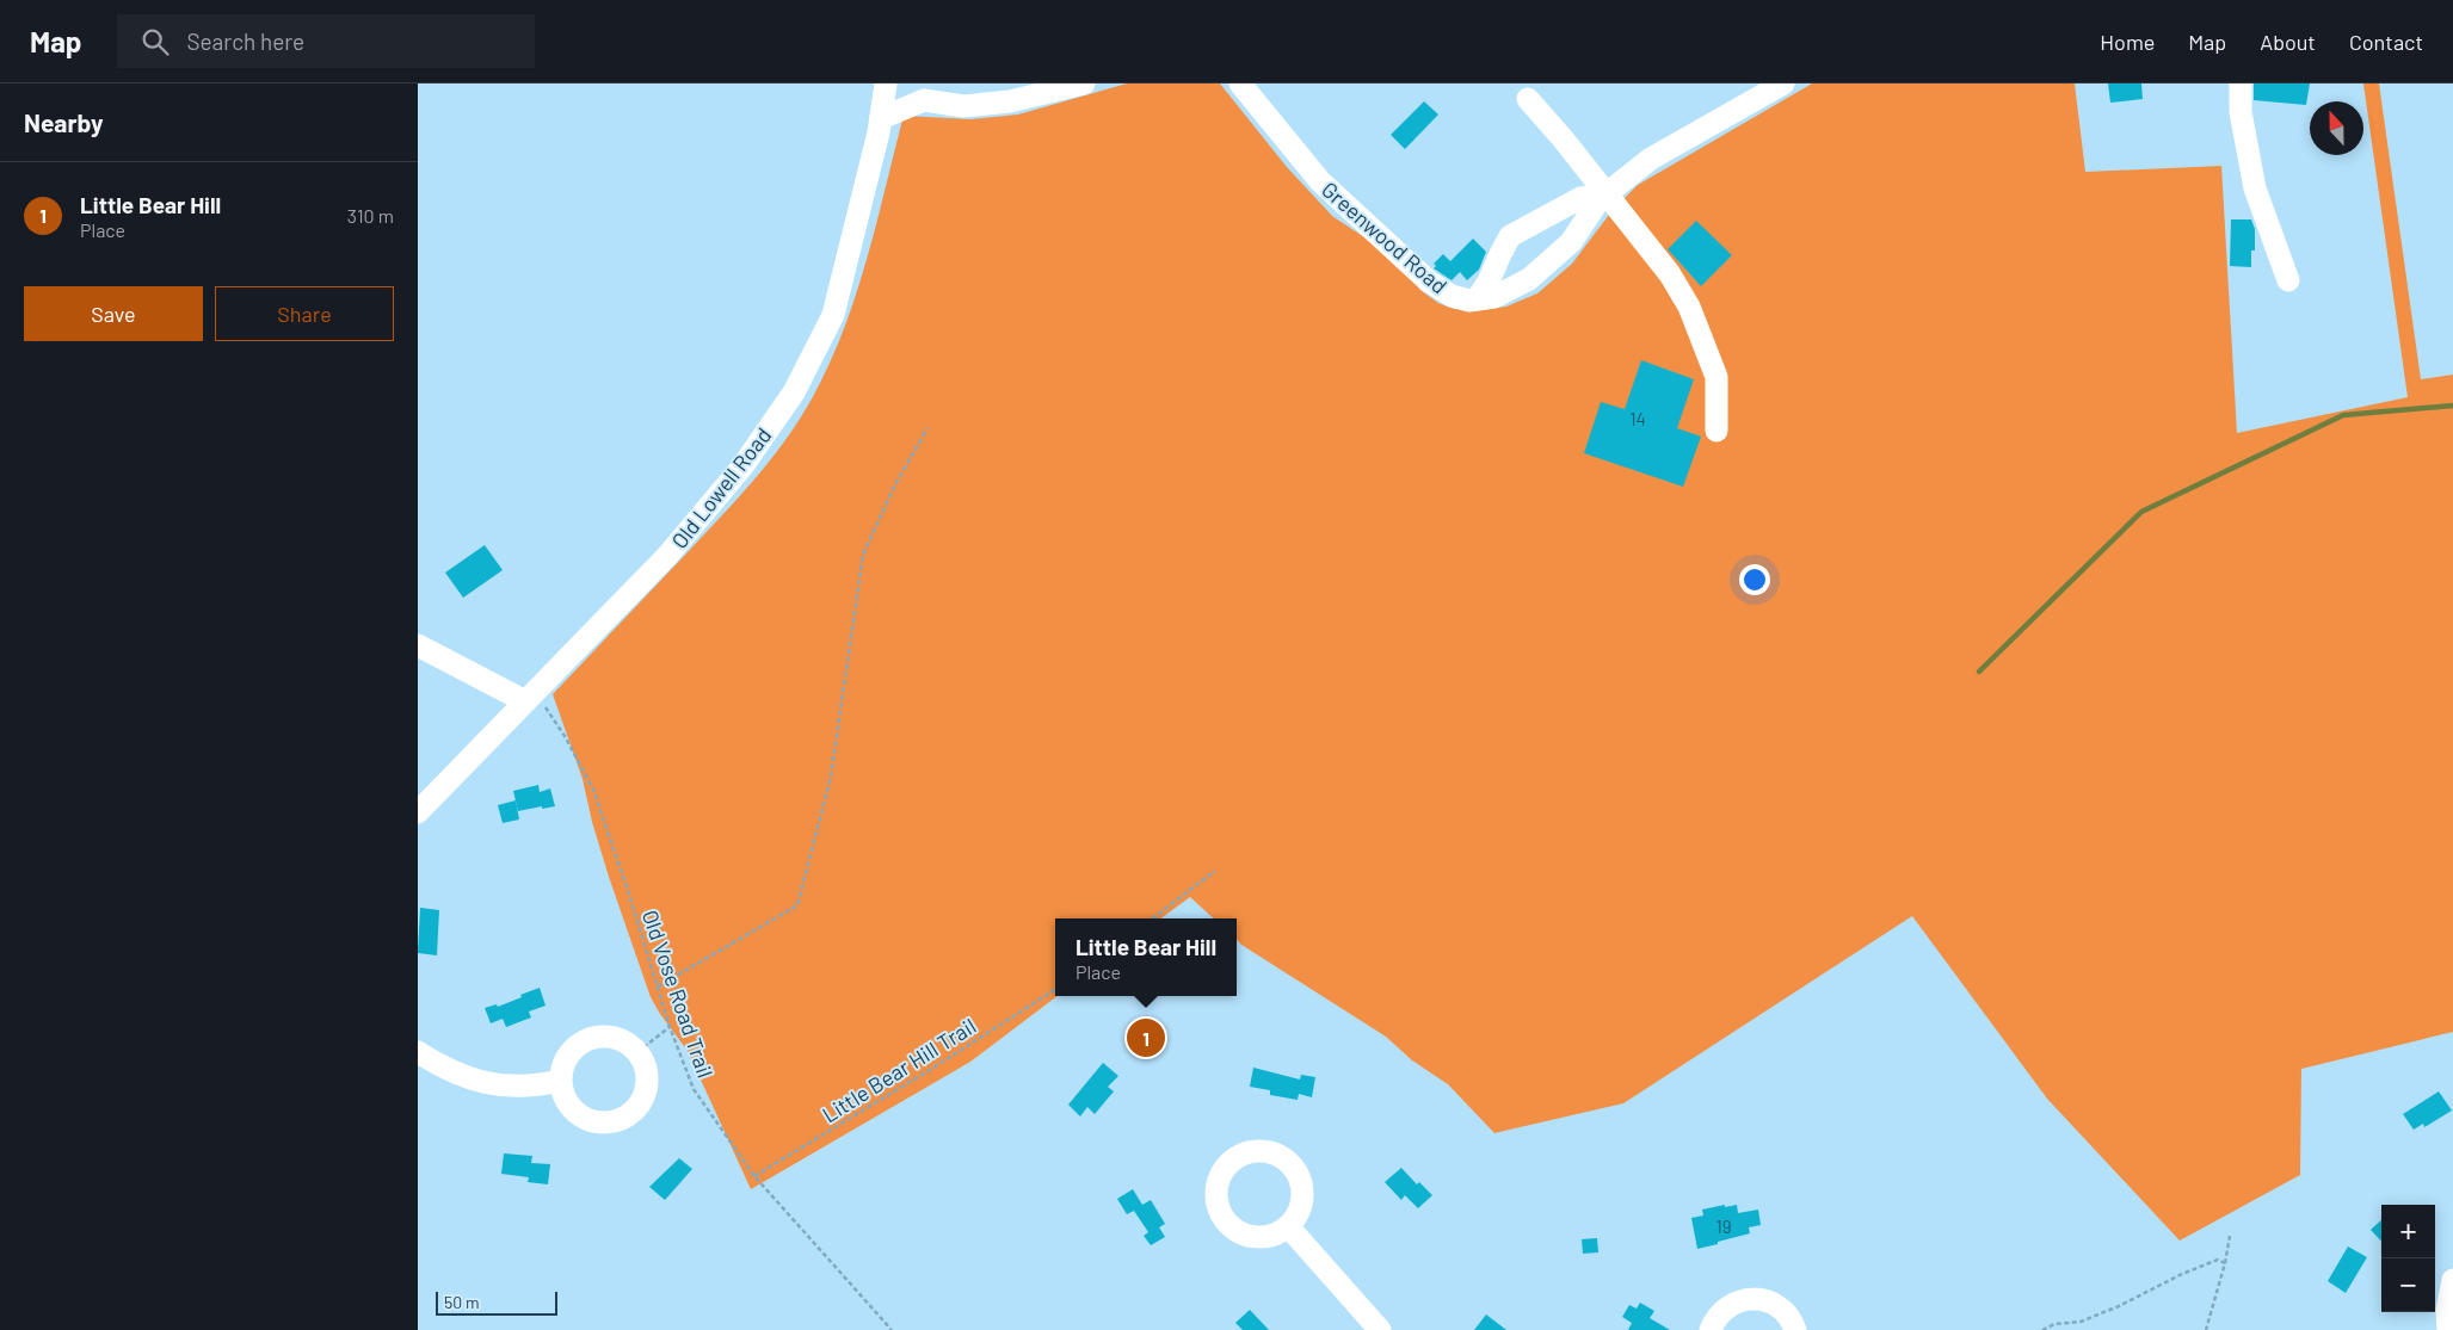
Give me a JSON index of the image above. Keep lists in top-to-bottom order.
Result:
{
  "streets": {
    "street": ["Greenwood Road", "Old Lowell Road"],
    "path": ["Old Vose Road Trail", "Little Bear Hill Trail"]
  },
  "crossings": [
    ["Old Lowell Road", "Old Vose Road Trail"],
    ["Old Vose Road Trail", "Little Bear Hill Trail"]
  ],
  "house_numbers": ["14", "19"],
  "scale_bar": "50 m",
  "north": "top",
  "page": {
    "header": "Map",
    "search": "Search here",
    "nav": [
      "Home",
      "Map",
      "About",
      "Contact"
    ],
    "heading": "Nearby",
    "list": [
      {
        "mark": "1",
        "name": "Little Bear Hill",
        "note": "Place",
        "value": "310 m"
      }
    ],
    "buttons": ["Save", "Share"],
    "popup": ["Little Bear Hill", "Place"],
    "pins": "1",
    "map_buttons": ["+", "−"],
    "scale": "50 m"
  }
}
